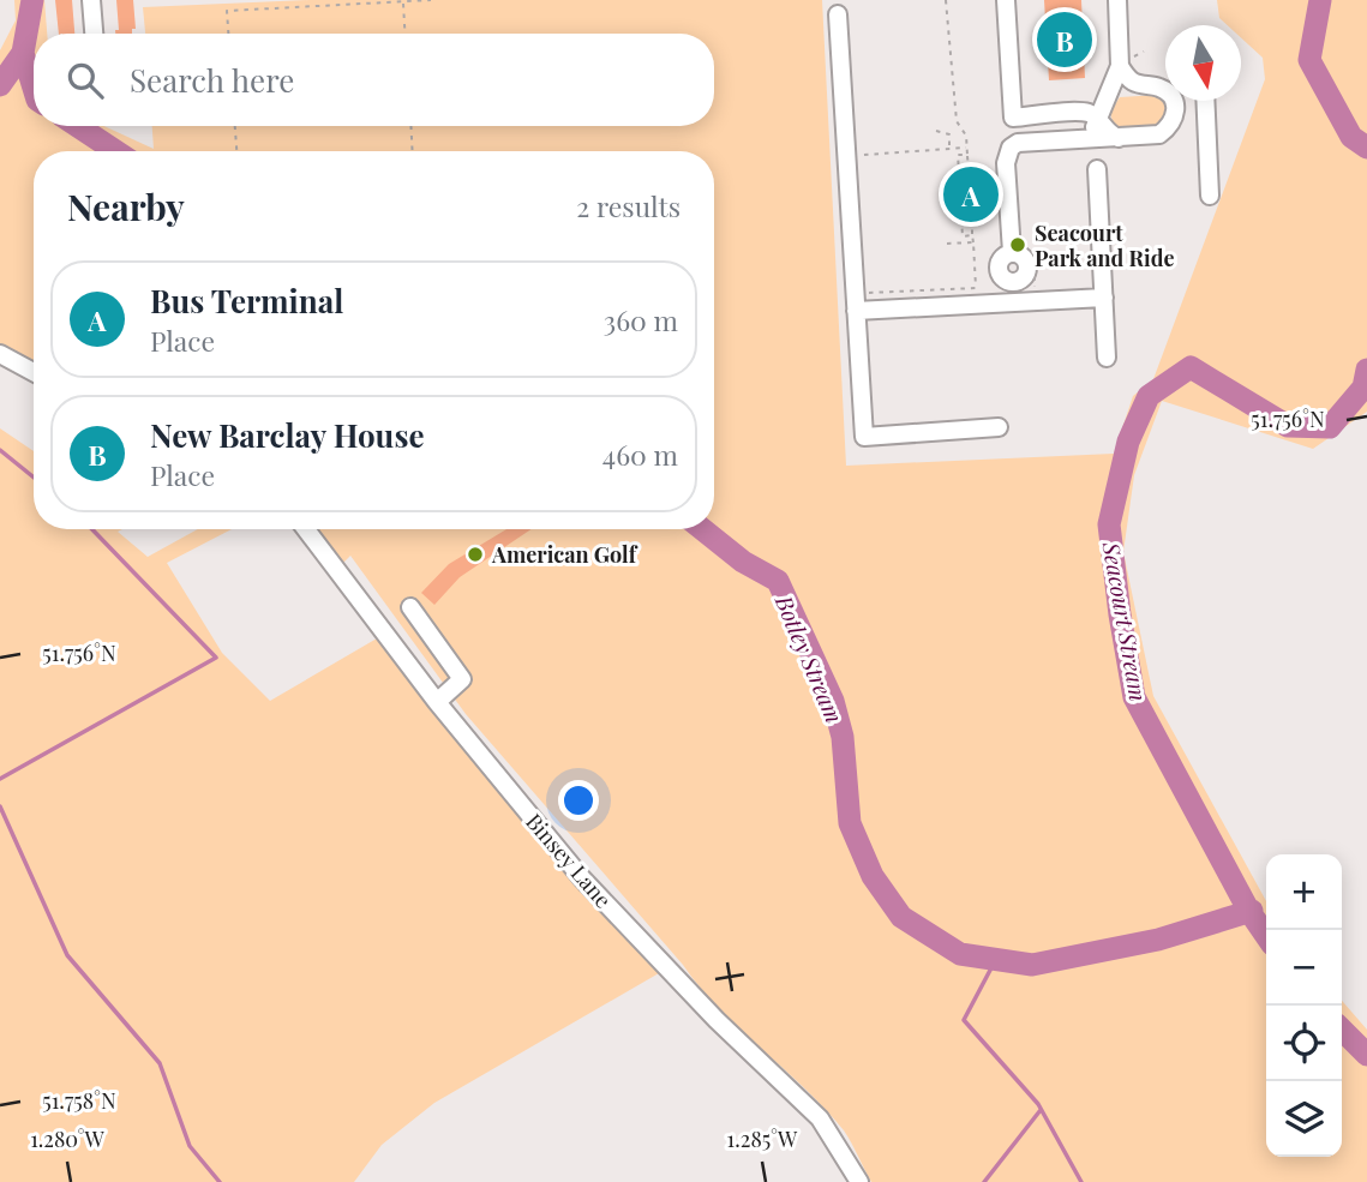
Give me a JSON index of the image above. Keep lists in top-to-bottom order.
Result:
{
  "streets": {
    "street": ["Binsey Lane"]
  },
  "water": ["Seacourt Stream", "Botley Stream"],
  "places": ["Seacourt Park and Ride", "American Golf"],
  "north": "bottom",
  "page": {
    "pins": ["B", "A"],
    "search": "Search here",
    "heading": ["Nearby", "2 results"],
    "list": [
      {
        "mark": "A",
        "name": "Bus Terminal",
        "note": "Place",
        "value": "360 m"
      },
      {
        "mark": "B",
        "name": "New Barclay House",
        "note": "Place",
        "value": "460 m"
      }
    ],
    "map_buttons": ["+", "−"]
  },
  "coordinates": [
    "51.756°N",
    "51.758°N",
    "1.280°W",
    "1.285°W"
  ]
}
